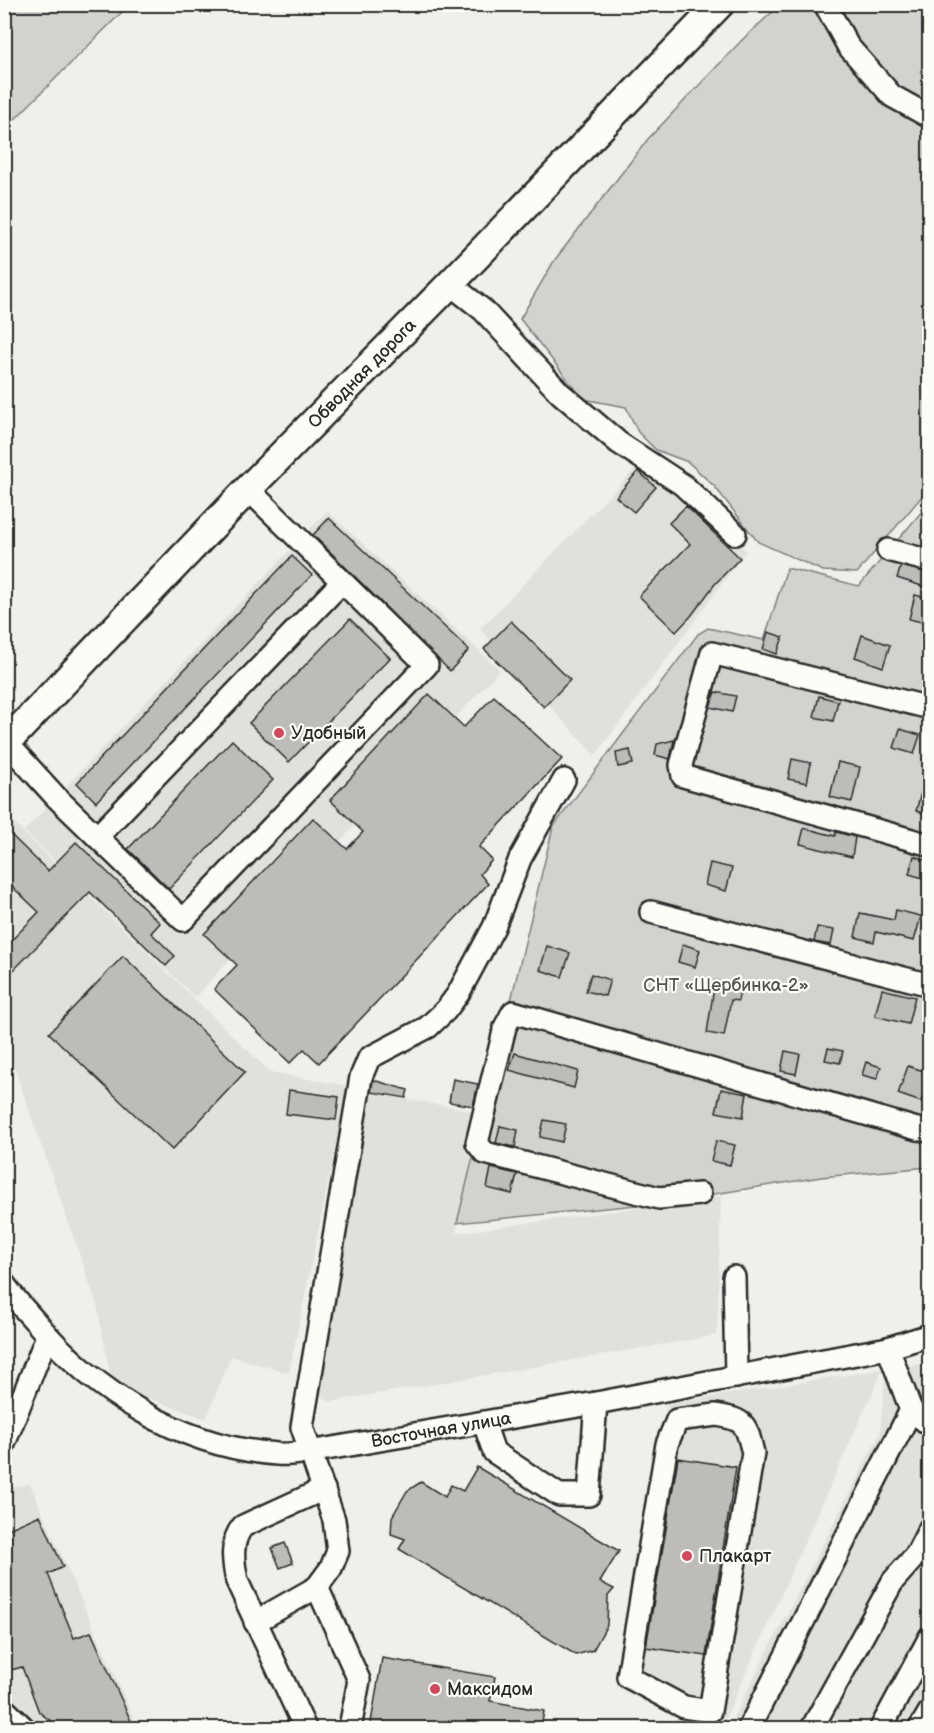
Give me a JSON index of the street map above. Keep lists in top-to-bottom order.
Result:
{
  "streets": {
    "main road": ["Обводная дорога"],
    "street": ["Восточная улица"]
  },
  "parks": ["СНТ «Щербинка-2»"],
  "places": ["Удобный", "Плакарт", "Максидом"]
}
